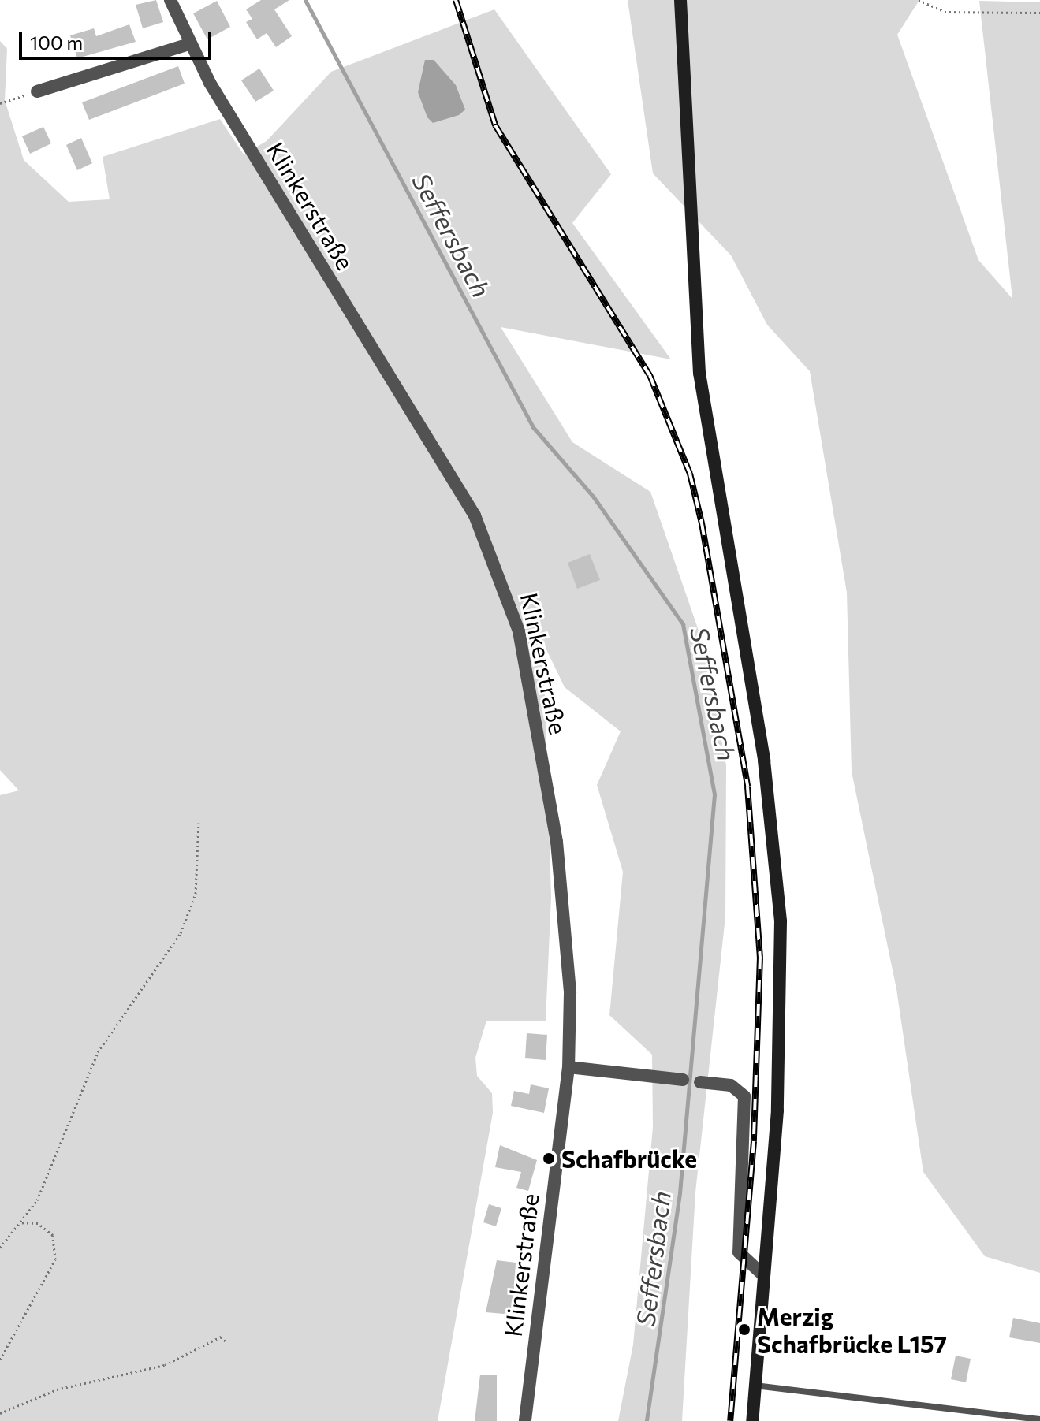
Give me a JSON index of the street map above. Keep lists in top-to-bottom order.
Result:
{
  "streets": {
    "street": ["Klinkerstraße"]
  },
  "water": ["Seffersbach"],
  "places": ["Schafbrücke", "Merzig Schafbrücke L157"],
  "scale_bar": "100 m"
}
